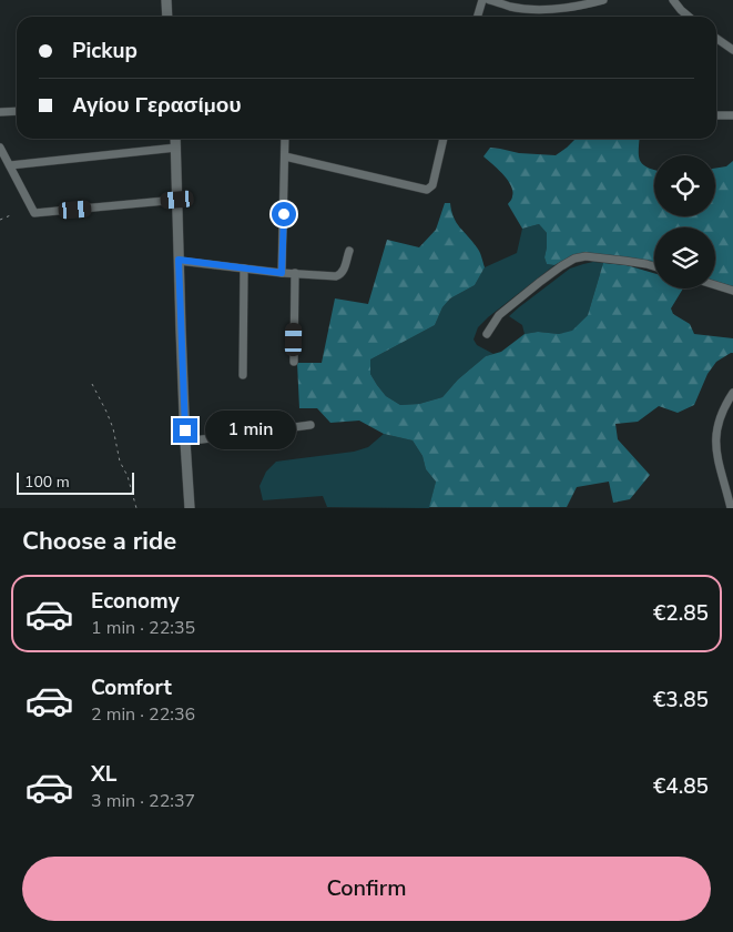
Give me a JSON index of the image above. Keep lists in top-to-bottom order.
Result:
{
  "scale_bar": "100 m",
  "page": {
    "banner": ["Pickup", "Αγίου Γερασίμου"],
    "bubble": "1 min",
    "scale": "100 m",
    "heading": "Choose a ride",
    "list": [
      {
        "name": "Economy",
        "note": "1 min · 22:35",
        "value": "€2.85"
      },
      {
        "name": "Comfort",
        "note": "2 min · 22:36",
        "value": "€3.85"
      },
      {
        "name": "XL",
        "note": "3 min · 22:37",
        "value": "€4.85"
      }
    ],
    "buttons": "Confirm"
  }
}
